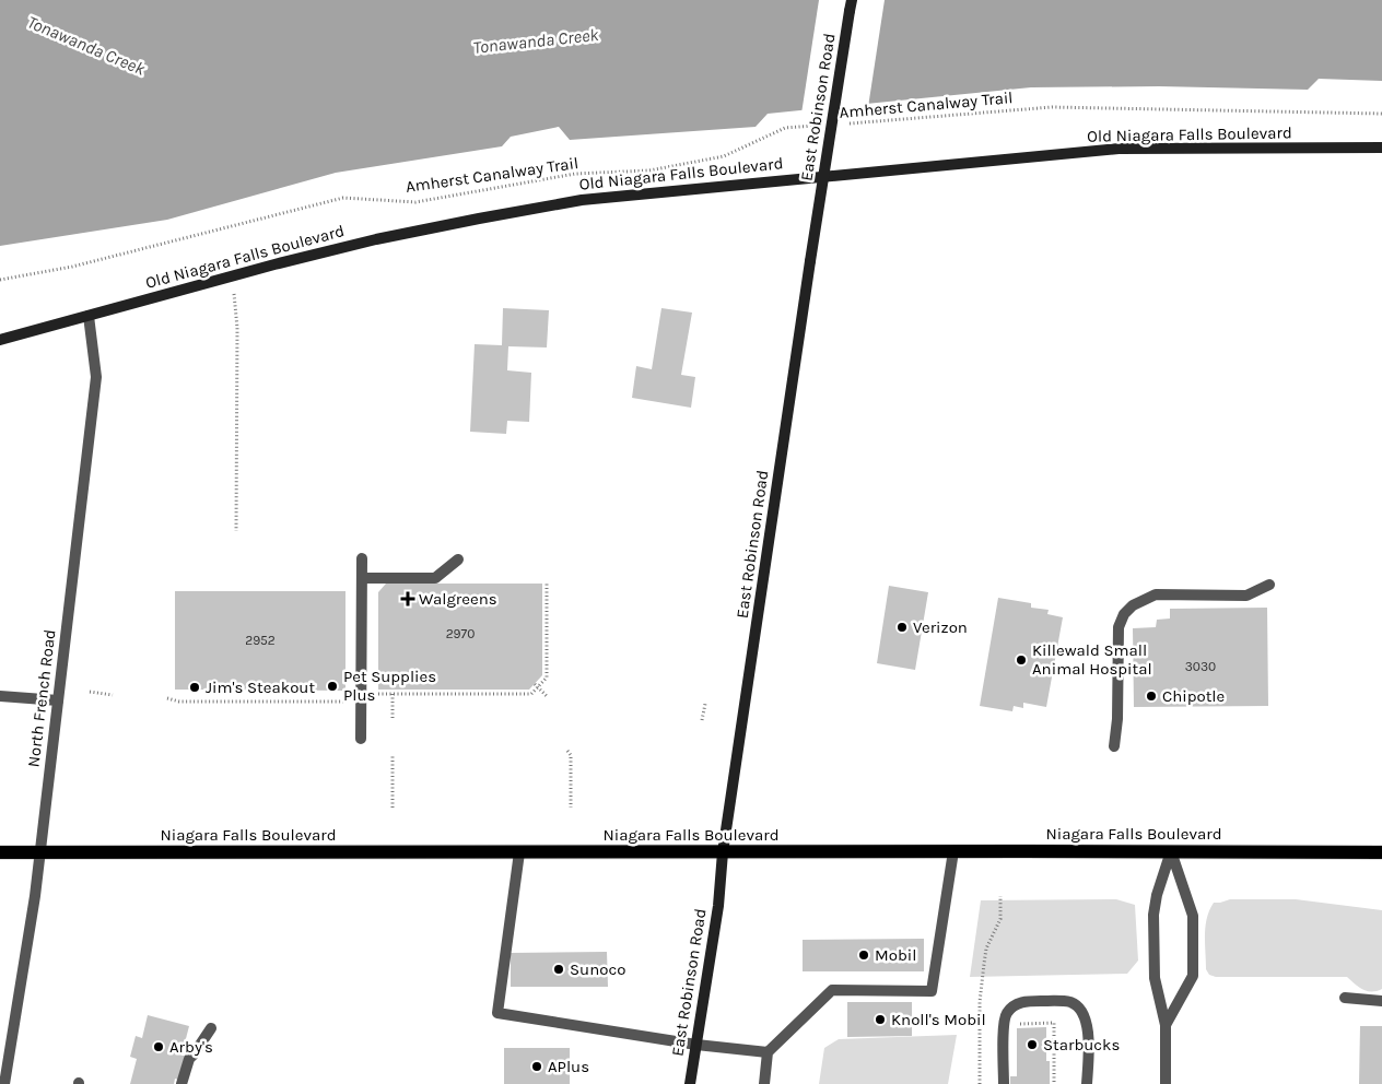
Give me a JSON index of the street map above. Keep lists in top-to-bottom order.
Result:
{
  "streets": {
    "main road": ["Niagara Falls Boulevard"],
    "street": ["East Robinson Road", "Old Niagara Falls Boulevard", "North French Road"],
    "path": ["Amherst Canalway Trail"]
  },
  "crossings": [
    ["East Robinson Road", "Niagara Falls Boulevard"],
    ["Old Niagara Falls Boulevard", "North French Road"],
    ["North French Road", "Niagara Falls Boulevard"]
  ],
  "water": ["Tonawanda Creek"],
  "places": {
    "health": ["Walgreens"],
    "other": [
      "Verizon",
      "Killewald Small Animal Hospital",
      "Pet Supplies Plus",
      "Jim's Steakout",
      "Chipotle",
      "Mobil",
      "Sunoco",
      "Knoll's Mobil",
      "Starbucks",
      "Arby's",
      "APlus"
    ]
  },
  "house_numbers": ["2970", "2952", "3030"]
}
